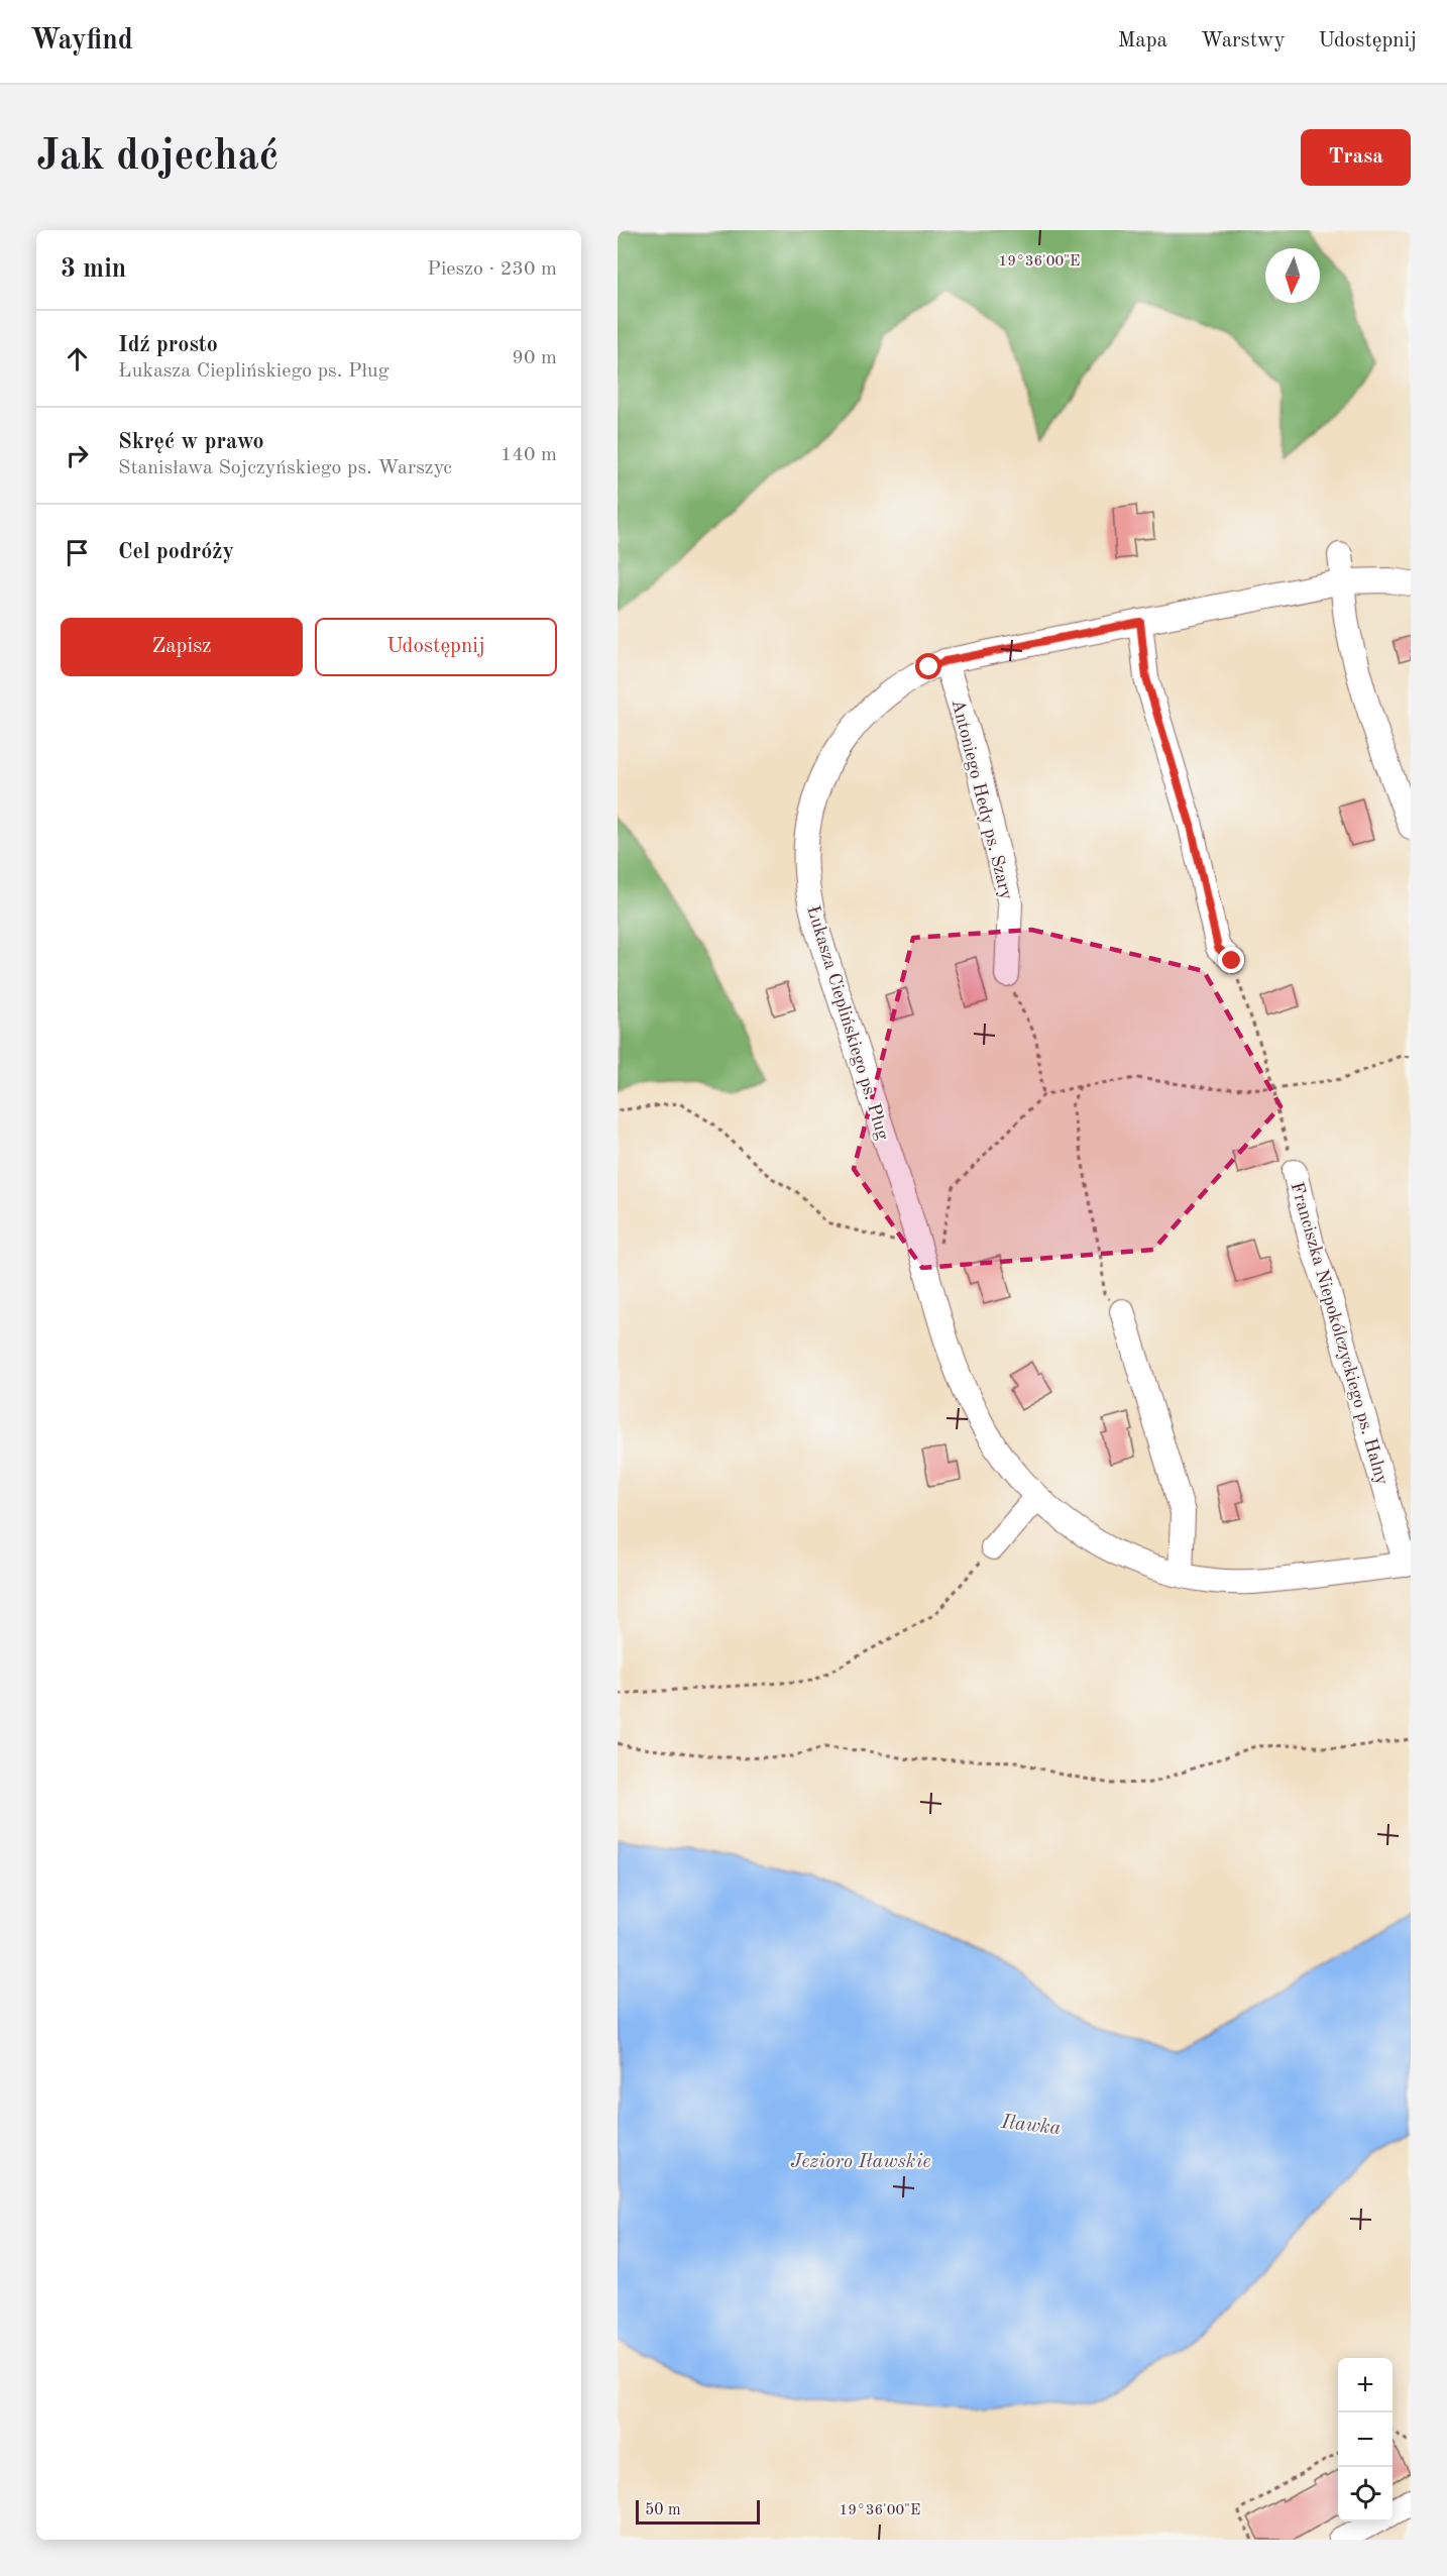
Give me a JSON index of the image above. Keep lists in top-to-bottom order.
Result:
{
  "streets": {
    "street": ["Antoniego Hedy ps. Szary", "Łukasza Cieplińskiego ps. Pług", "Franciszka Niepokólczyckiego ps. Halny"]
  },
  "crossings": [
    ["Antoniego Hedy ps. Szary", "Łukasza Cieplińskiego ps. Pług"],
    ["Łukasza Cieplińskiego ps. Pług", "Franciszka Niepokólczyckiego ps. Halny"]
  ],
  "water": ["Iławka", "Jezioro Iławskie"],
  "scale_bar": "50 m",
  "north": "bottom",
  "page": {
    "header": "Wayfind",
    "nav": ["Mapa", "Warstwy", "Udostępnij"],
    "buttons": [
      "Trasa",
      ["Zapisz", "Udostępnij"]
    ],
    "title": "Jak dojechać",
    "heading": ["3 min", "Pieszo · 230 m"],
    "list": [
      ["Idź prosto", "Łukasza Cieplińskiego ps. Pług", "90 m"],
      ["Skręć w prawo", "Stanisława Sojczyńskiego ps. Warszyc", "140 m"],
      "Cel podróży"
    ],
    "map_buttons": ["+", "−"],
    "scale": "50 m"
  },
  "coordinates": ["19°36'00\"E"]
}
